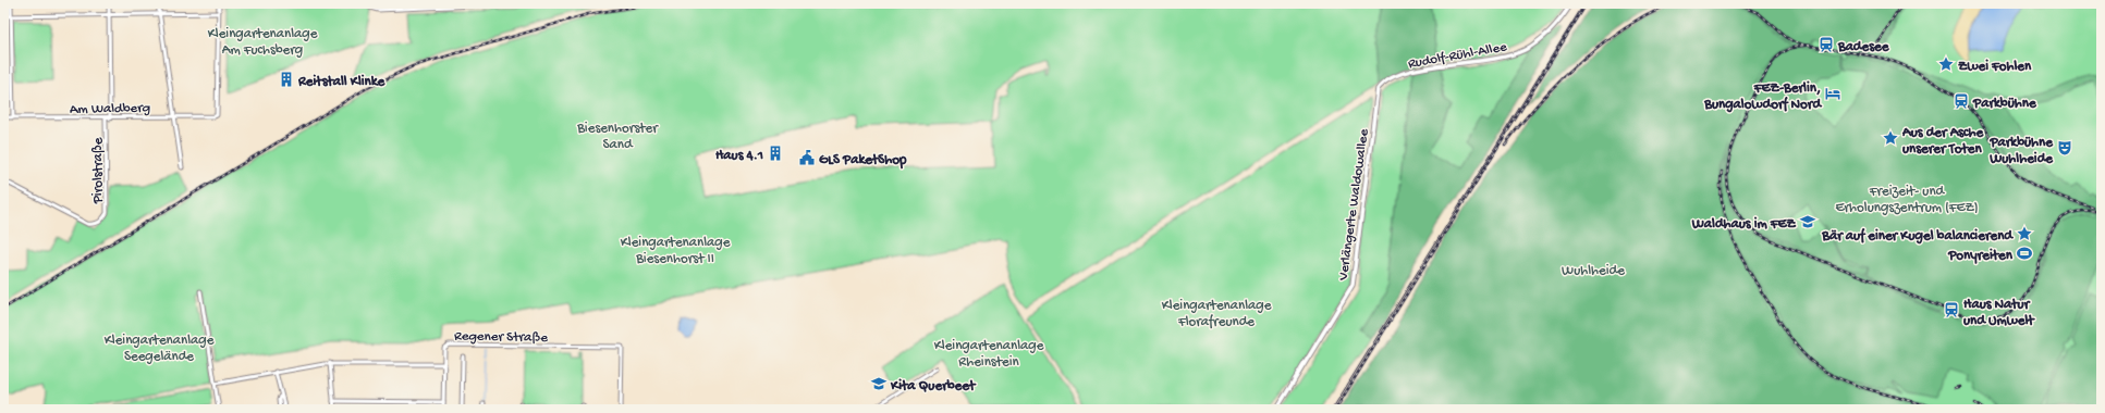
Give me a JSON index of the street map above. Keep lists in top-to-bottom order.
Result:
{
  "streets": {
    "street": [
      "Rudolf-Rühl-Allee",
      "Am Waldberg",
      "Pirolstraße",
      "Verlängerte Waldowallee",
      "Regener Straße"
    ]
  },
  "crossings": [
    ["Rudolf-Rühl-Allee", "Verlängerte Waldowallee"],
    ["Am Waldberg", "Pirolstraße"]
  ],
  "parks": [
    "Kleingartenanlage Am Fuchsberg",
    "Biesenhorster Sand",
    "Freizeit- und Erholungszentrum (FEZ)",
    "Kleingartenanlage Biesenhorst II",
    "Wuhlheide",
    "Kleingartenanlage Florafreunde",
    "Kleingartenanlage Seegelände",
    "Kleingartenanlage Rheinstein"
  ],
  "places": {
    "station": ["Badesee", "Parkbühne", "Haus Natur und Umwelt"],
    "place": ["Zwei Fohlen", "Aus der Asche unserer Toten", "Bär auf einer Kugel balancierend"],
    "building": ["Reitstall Klinke", "Haus 4.1"],
    "hotel": ["FEZ-Berlin, Bungalowdorf Nord"],
    "theatre": ["Parkbühne Wuhlheide"],
    "public building": ["GLS PaketShop"],
    "school or university": ["Waldhaus im FEZ", "Kita Querbeet"],
    "sports": ["Ponyreiten"]
  }
}
